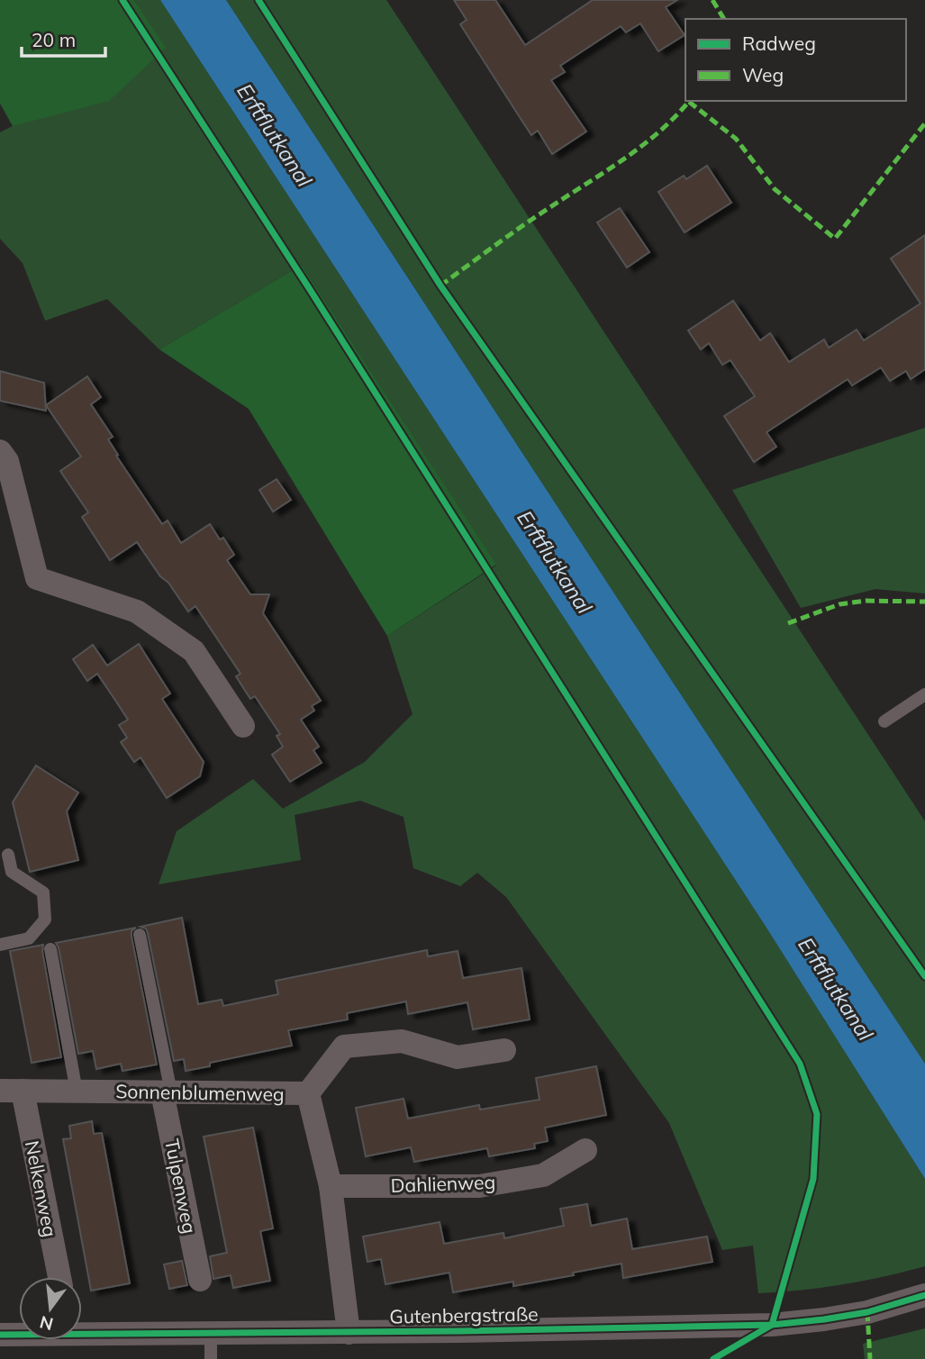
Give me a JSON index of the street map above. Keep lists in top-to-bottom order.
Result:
{
  "streets": {
    "street": [
      "Sonnenblumenweg",
      "Dahlienweg",
      "Tulpenweg",
      "Nelkenweg",
      "Gutenbergstraße"
    ]
  },
  "crossings": [
    ["Sonnenblumenweg", "Dahlienweg"],
    ["Sonnenblumenweg", "Tulpenweg"],
    ["Sonnenblumenweg", "Nelkenweg"],
    ["Sonnenblumenweg", "Gutenbergstraße"]
  ],
  "water": ["Erftflutkanal"],
  "legend": ["Radweg", "Weg"],
  "scale_bar": "20 m",
  "north": "bottom"
}
